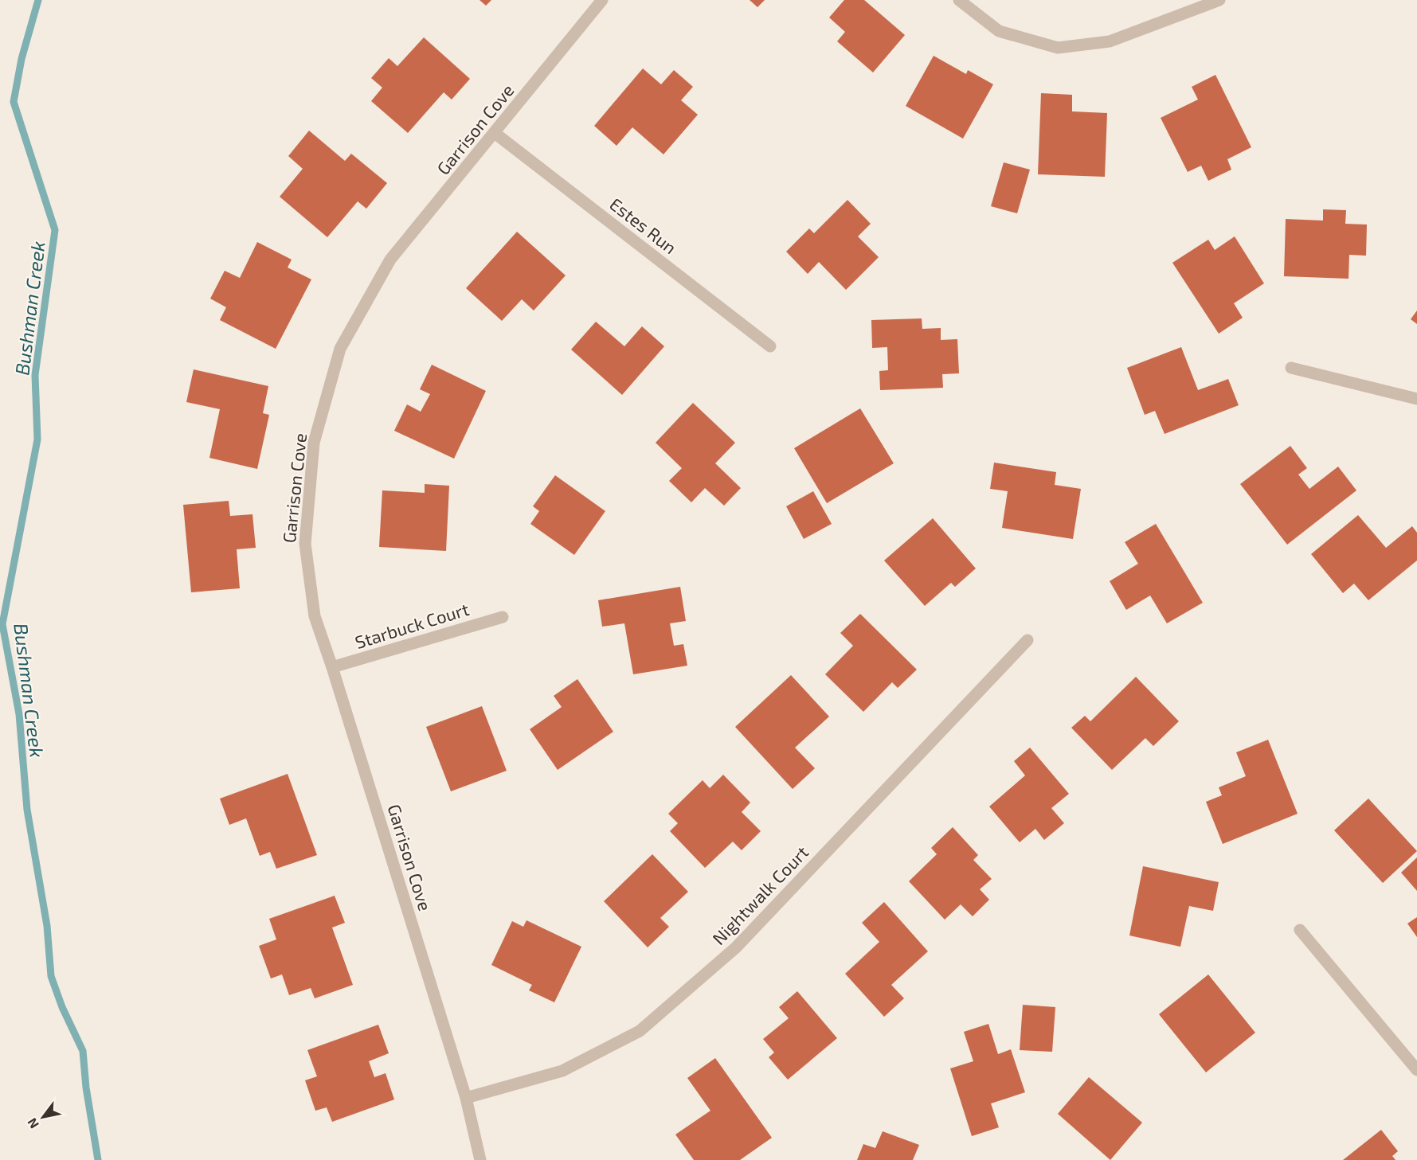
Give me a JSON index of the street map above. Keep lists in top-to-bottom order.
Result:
{
  "streets": {
    "street": [
      "Garrison Cove",
      "Estes Run",
      "Starbuck Court",
      "Nightwalk Court"
    ]
  },
  "crossings": [
    ["Garrison Cove", "Estes Run"],
    ["Garrison Cove", "Starbuck Court"],
    ["Garrison Cove", "Nightwalk Court"]
  ],
  "water": ["Bushman Creek"],
  "north": "bottom left"
}
